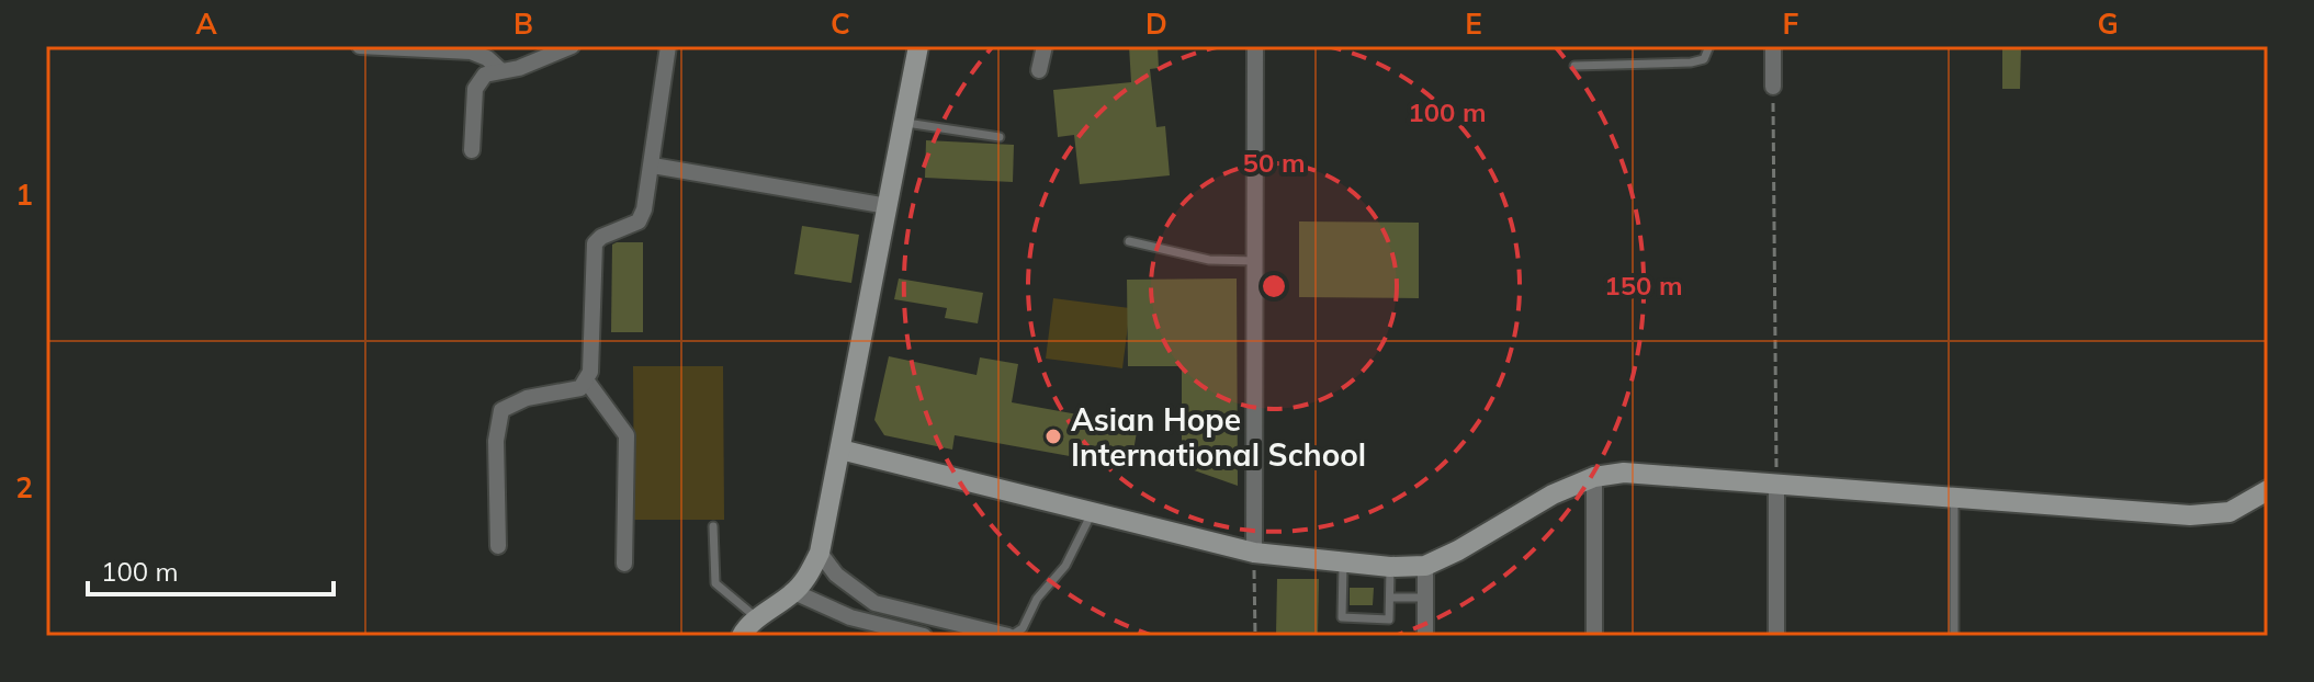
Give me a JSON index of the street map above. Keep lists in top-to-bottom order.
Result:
{
  "places": ["Asian Hope International School"],
  "scale_bar": "100 m",
  "grid": {
    "columns": [
      "A",
      "B",
      "C",
      "D",
      "E",
      "F",
      "G"
    ],
    "rows": ["1", "2"]
  },
  "rings": ["100 m", "50 m", "150 m"]
}
